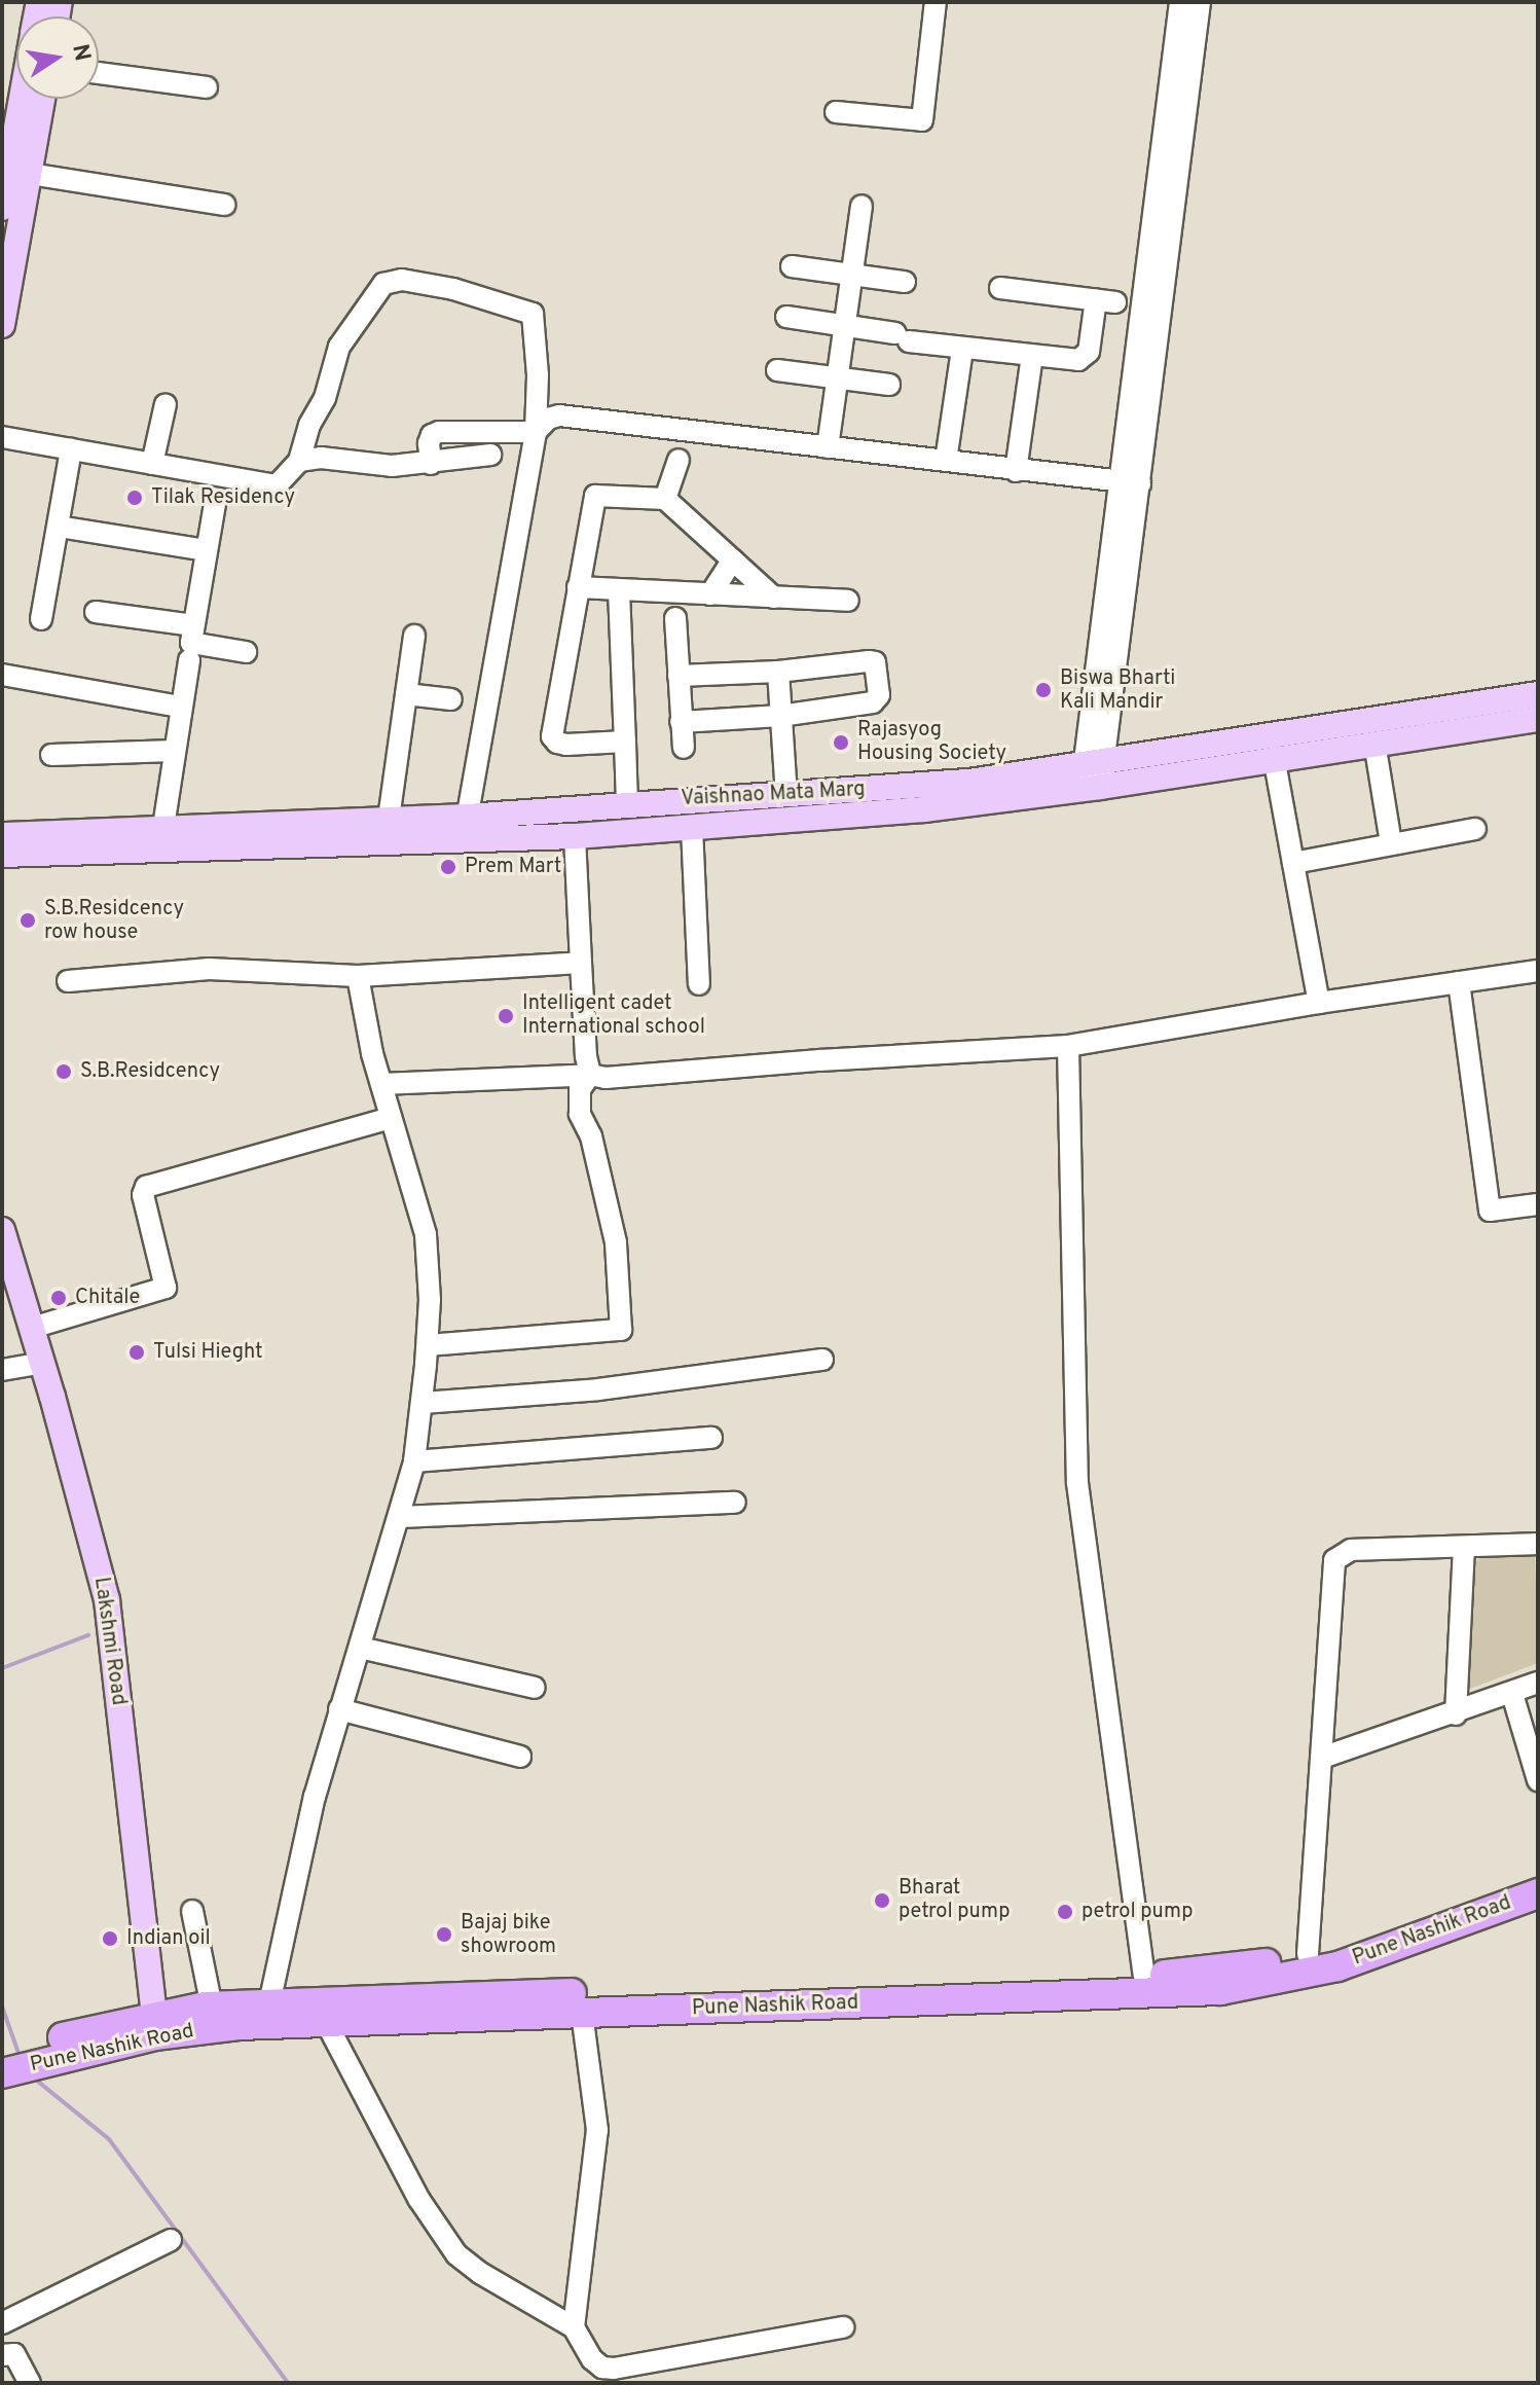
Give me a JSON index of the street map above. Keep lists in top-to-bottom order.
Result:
{
  "streets": {
    "highway": ["Pune Nashik Road"],
    "main road": ["Vaishnao Mata Marg", "Lakshmi Road"]
  },
  "crossings": [
    ["Lakshmi Road", "Pune Nashik Road"]
  ],
  "places": [
    "Tilak Residency",
    "Biswa Bharti Kali Mandir",
    "Rajasyog Housing Society",
    "Prem Mart",
    "S.B.Residcency row house",
    "Intelligent cadet International school",
    "S.B.Residcency",
    "Chitale",
    "Tulsi Hieght",
    "Bharat petrol pump",
    "petrol pump",
    "Bajaj bike showroom",
    "Indian oil"
  ],
  "north": "right"
}
